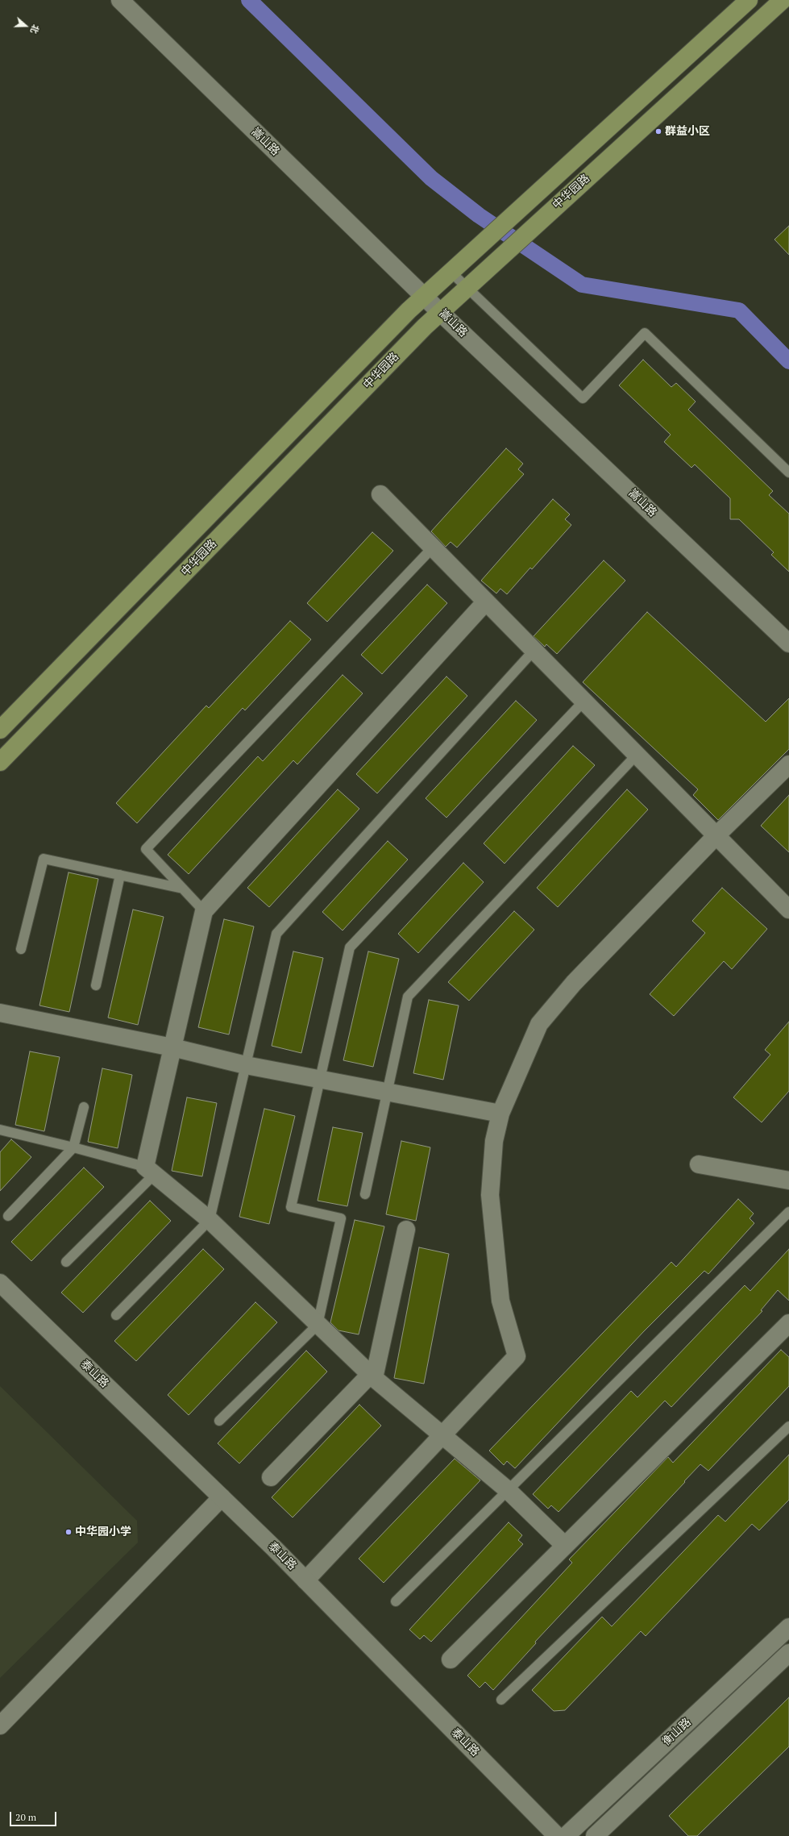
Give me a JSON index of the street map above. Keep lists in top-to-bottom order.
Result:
{
  "streets": {
    "main road": ["中华园路"],
    "street": ["嵩山路", "泰山路", "衡山路"]
  },
  "crossings": [
    ["嵩山路", "中华园路"]
  ],
  "places": ["群益小区", "中华园小学"],
  "scale_bar": "20 m",
  "north": "right"
}
